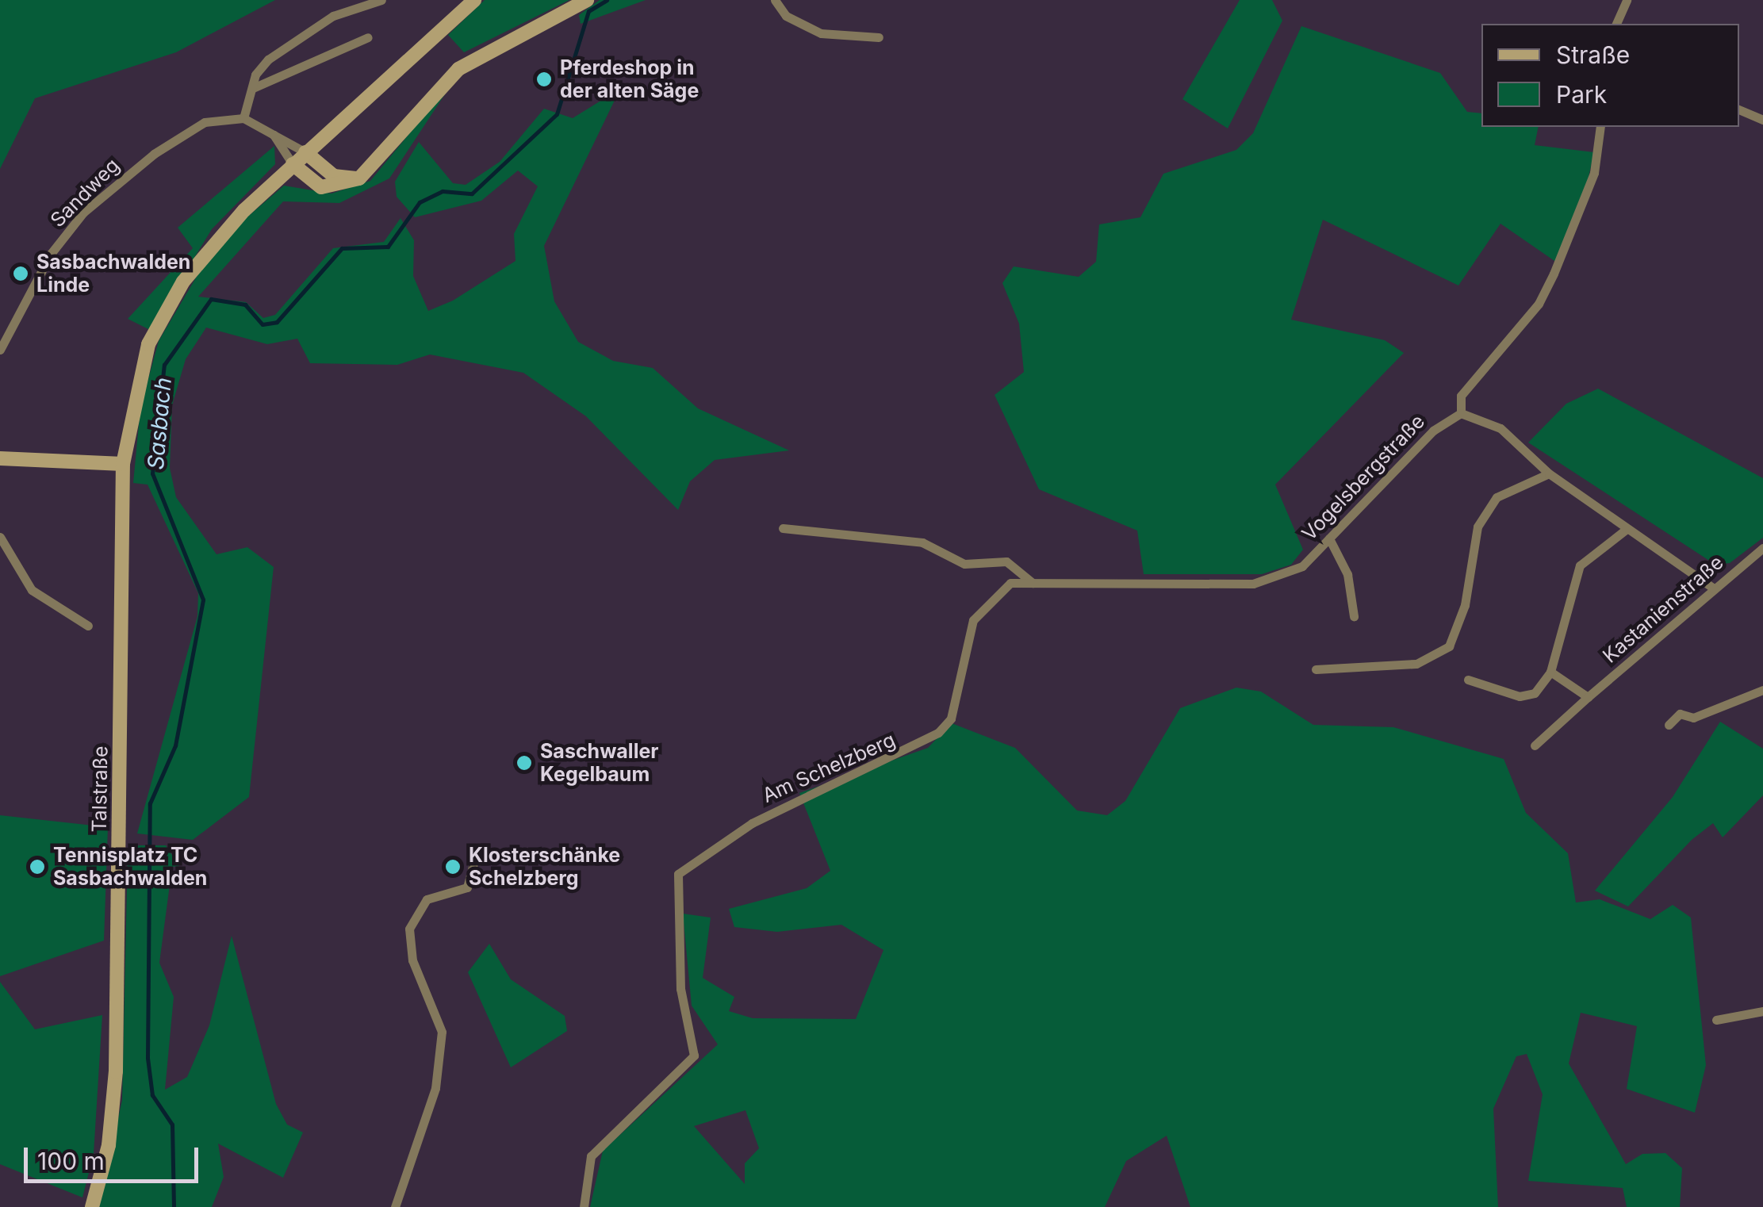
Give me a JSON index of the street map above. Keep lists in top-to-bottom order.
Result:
{
  "streets": {
    "main road": ["Talstraße"],
    "street": [
      "Sandweg",
      "Vogelsbergstraße",
      "Kastanienstraße",
      "Am Schelzberg"
    ]
  },
  "crossings": [
    ["Vogelsbergstraße", "Am Schelzberg"]
  ],
  "water": ["Sasbach"],
  "places": [
    "Pferdeshop in der alten Säge",
    "Sasbachwalden Linde",
    "Saschwaller Kegelbaum",
    "Tennisplatz TC Sasbachwalden",
    "Klosterschänke Schelzberg"
  ],
  "legend": ["Straße", "Park"],
  "scale_bar": "100 m"
}
